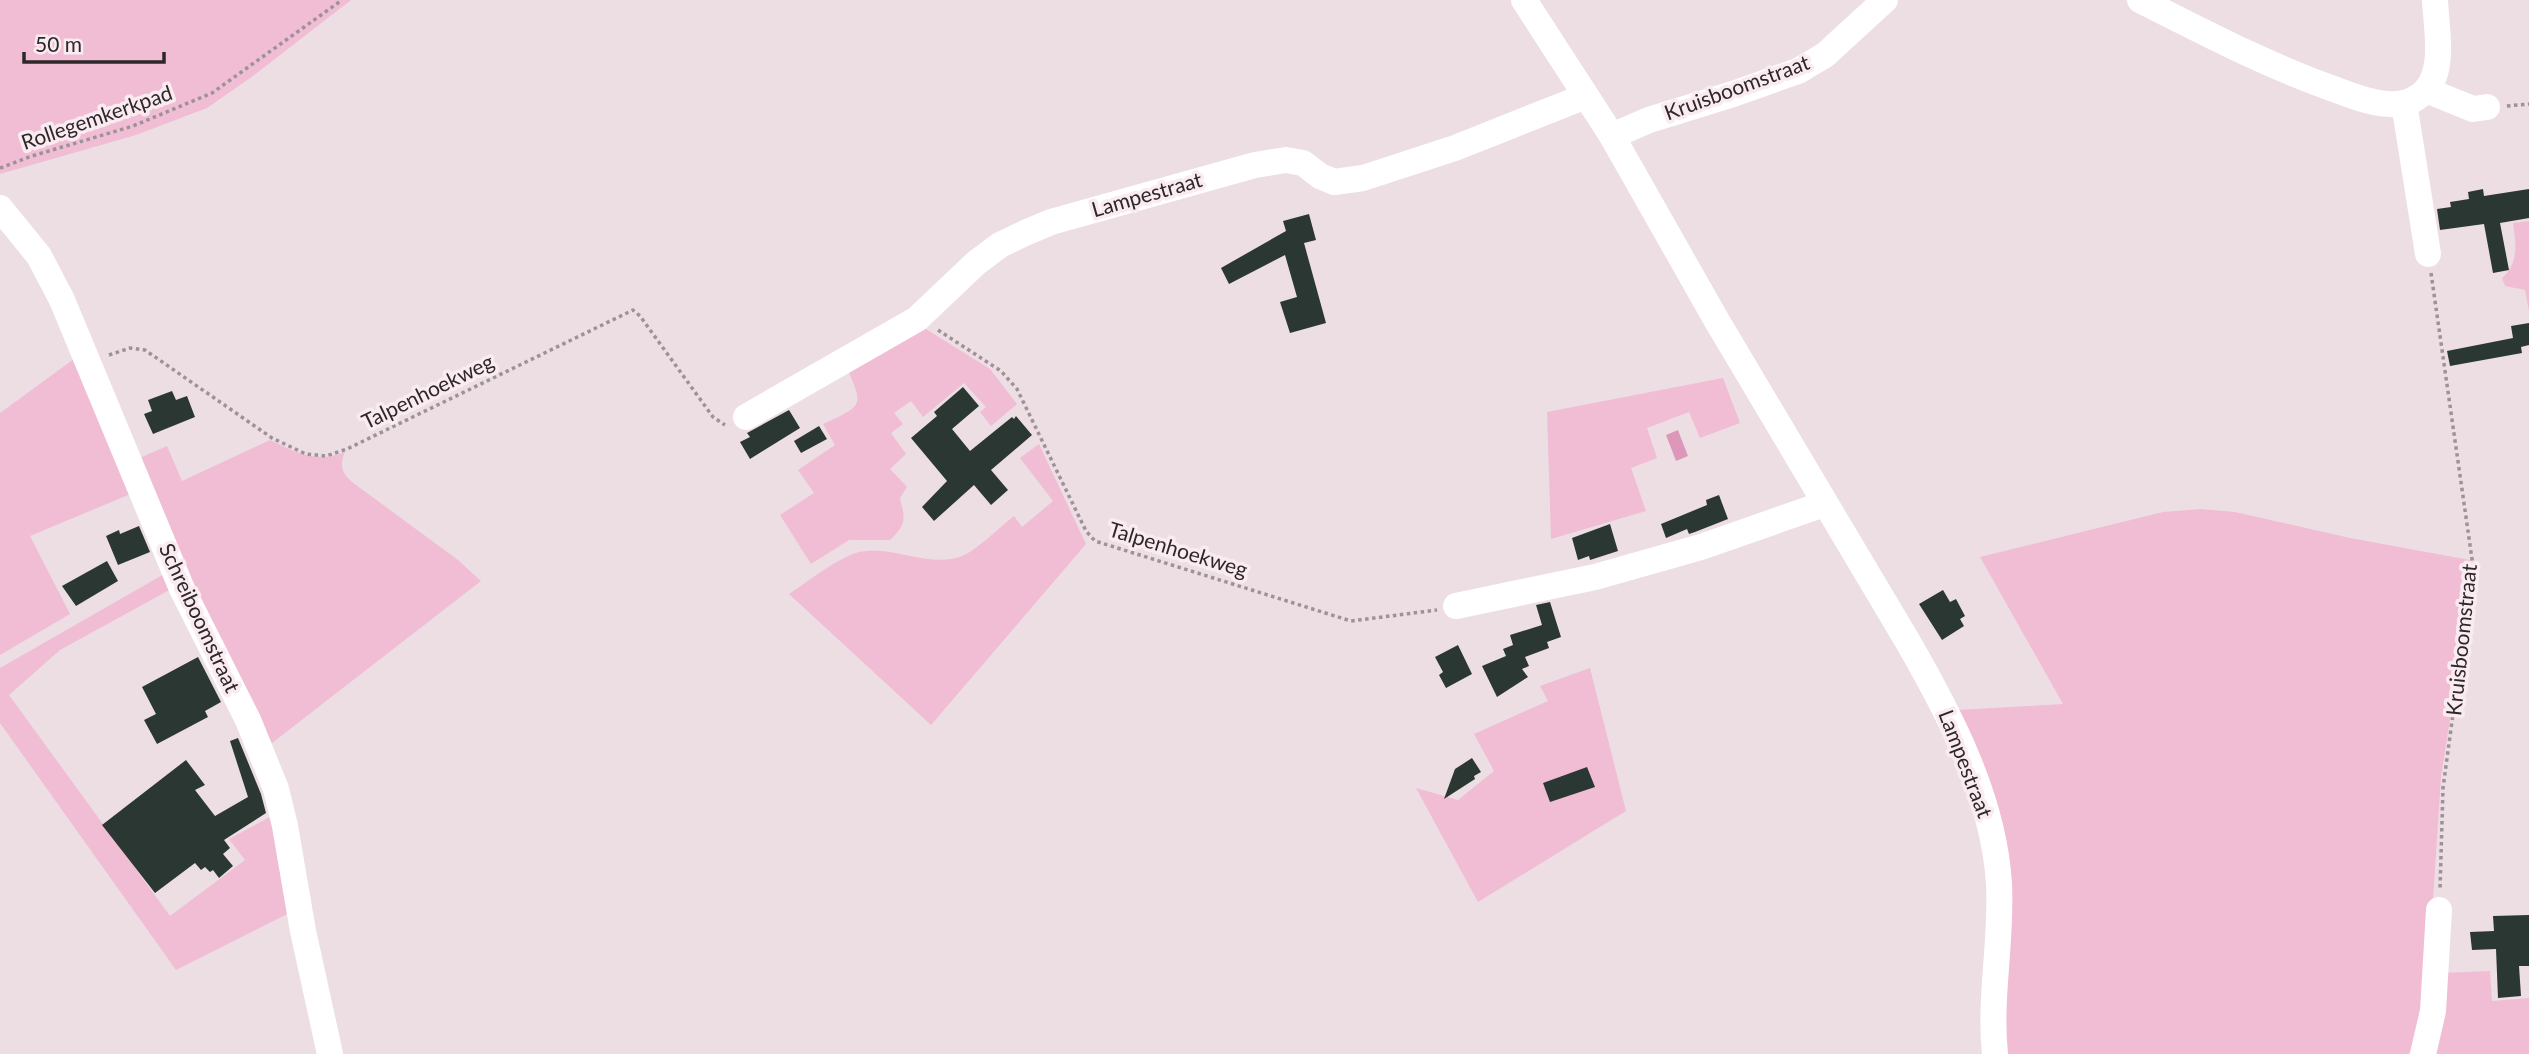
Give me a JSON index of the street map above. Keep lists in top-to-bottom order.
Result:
{
  "streets": {
    "street": ["Kruisboomstraat", "Lampestraat", "Schreiboomstraat"],
    "path": ["Rollegemkerkpad", "Talpenhoekweg"]
  },
  "crossings": [
    ["Kruisboomstraat", "Lampestraat"],
    ["Lampestraat", "Talpenhoekweg"],
    ["Talpenhoekweg", "Schreiboomstraat"]
  ],
  "scale_bar": "50 m"
}
